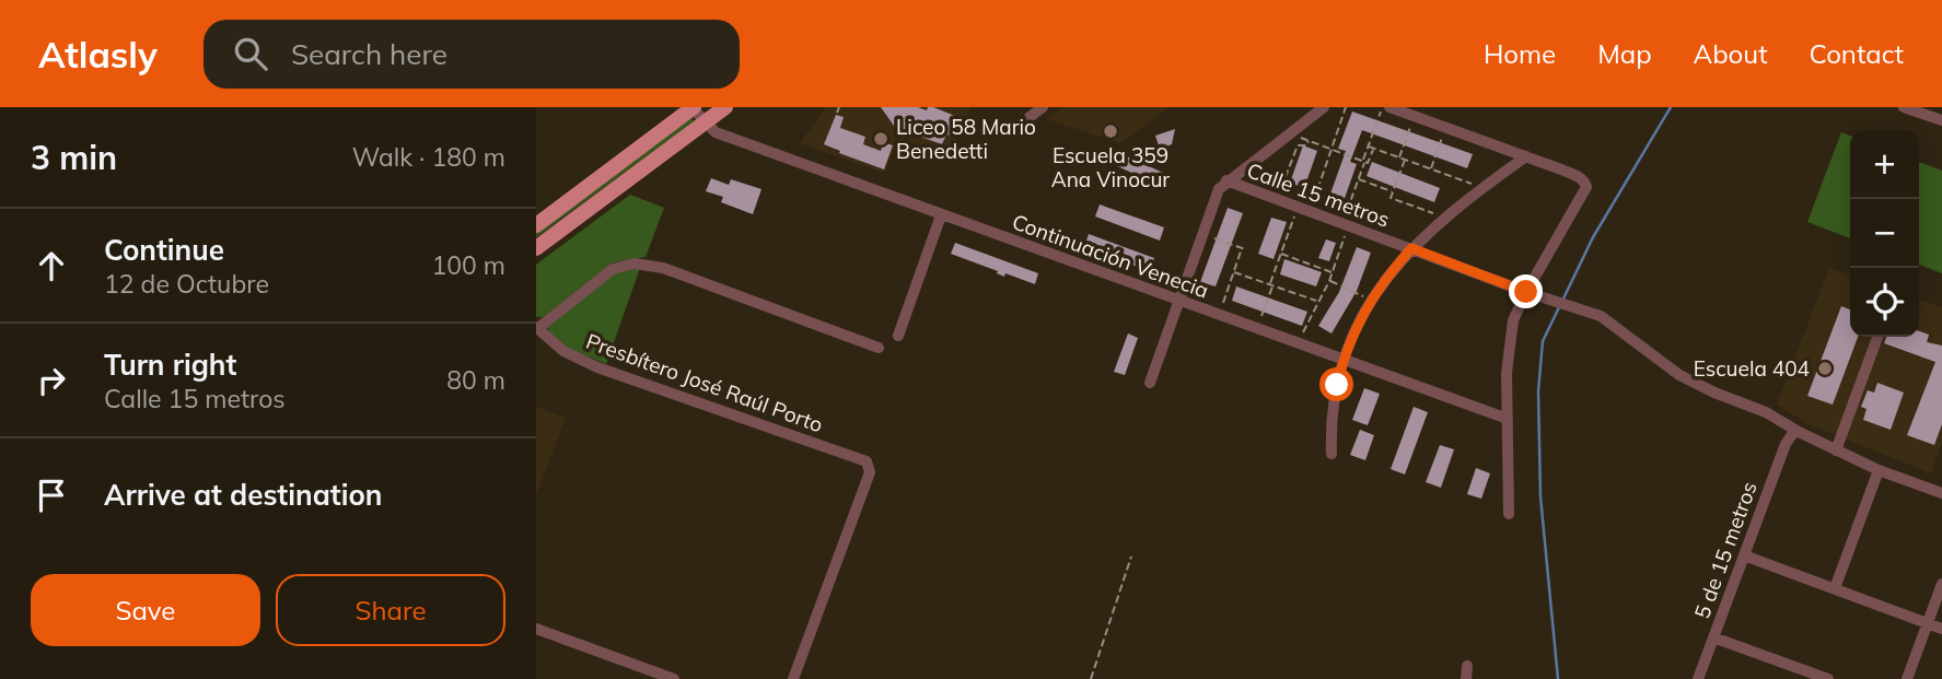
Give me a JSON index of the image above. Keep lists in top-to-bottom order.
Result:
{
  "streets": {
    "street": [
      "Calle 15 metros",
      "Continuación Venecia",
      "Presbítero José Raúl Porto",
      "5 de 15 metros"
    ]
  },
  "crossings": [
    ["Calle 15 metros", "5 de 15 metros"]
  ],
  "places": ["Escuela 359 Ana Vinocur", "Liceo 58 Mario Benedetti", "Escuela 404"],
  "page": {
    "header": "Atlasly",
    "search": "Search here",
    "nav": [
      "Home",
      "Map",
      "About",
      "Contact"
    ],
    "heading": ["3 min", "Walk · 180 m"],
    "map_buttons": ["+", "−"],
    "list": [
      ["Continue", "12 de Octubre", "100 m"],
      ["Turn right", "Calle 15 metros", "80 m"],
      "Arrive at destination"
    ],
    "buttons": ["Save", "Share"]
  }
}
